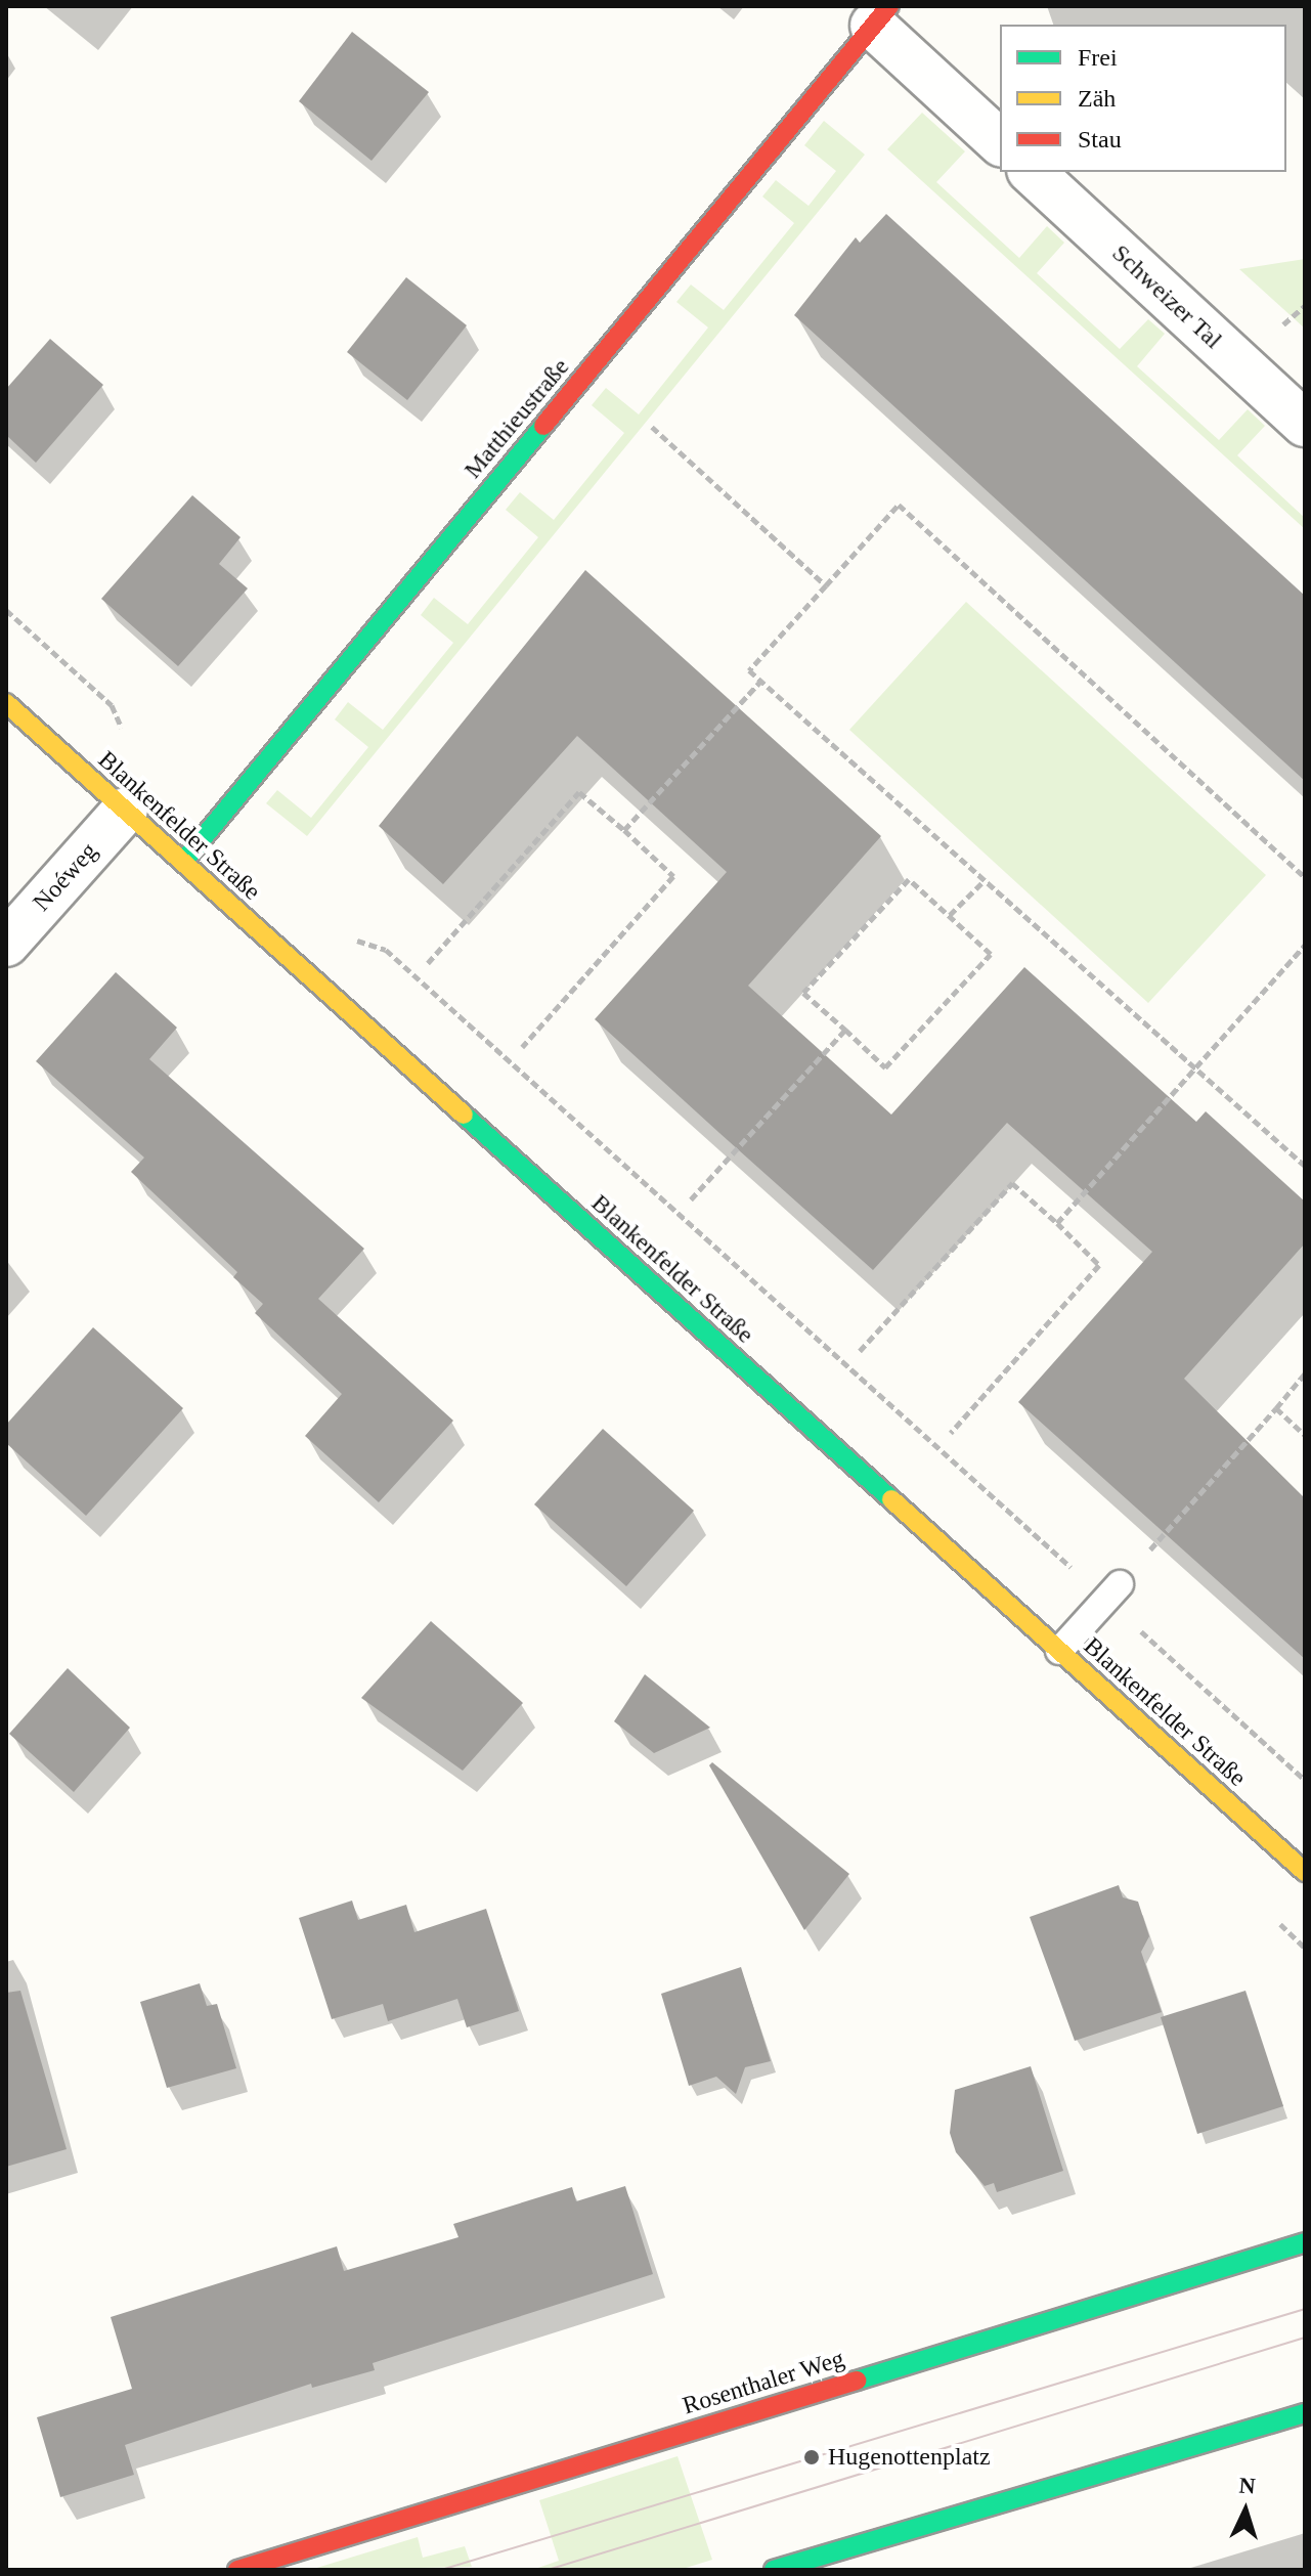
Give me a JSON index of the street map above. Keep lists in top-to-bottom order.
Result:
{
  "streets": {
    "street": [
      "Schweizer Tal",
      "Matthieustraße",
      "Blankenfelder Straße",
      "Noéweg",
      "Rosenthaler Weg"
    ]
  },
  "crossings": [
    ["Matthieustraße", "Blankenfelder Straße"],
    ["Blankenfelder Straße", "Noéweg"]
  ],
  "places": ["Hugenottenplatz"],
  "legend": ["Frei", "Zäh", "Stau"],
  "north": "top"
}
